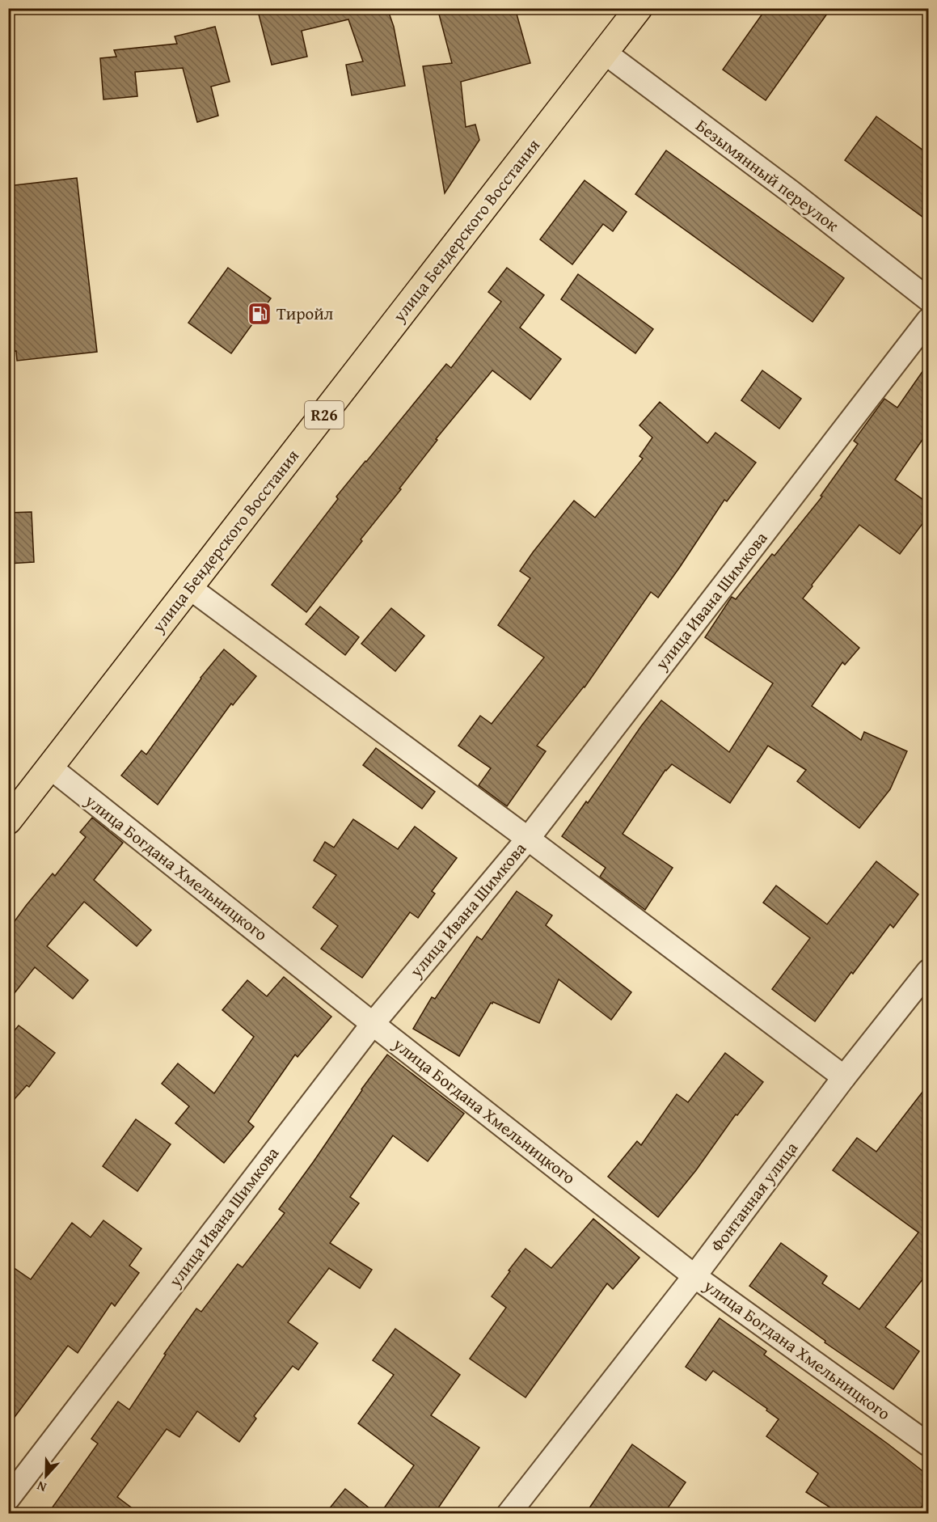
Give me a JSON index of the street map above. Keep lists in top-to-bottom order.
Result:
{
  "streets": {
    "main road": ["улица Бендерского Восстания", "R26"],
    "street": [
      "Безымянный переулок",
      "улица Ивана Шимкова",
      "улица Богдана Хмельницкого",
      "Фонтанная улица"
    ]
  },
  "crossings": [
    ["Безымянный переулок", "улица Бендерского Восстания"],
    ["улица Бендерского Восстания", "улица Богдана Хмельницкого"],
    ["улица Ивана Шимкова", "улица Богдана Хмельницкого"],
    ["улица Богдана Хмельницкого", "Фонтанная улица"]
  ],
  "places": {
    "fuel station": ["Тиройл"]
  },
  "north": "bottom"
}
